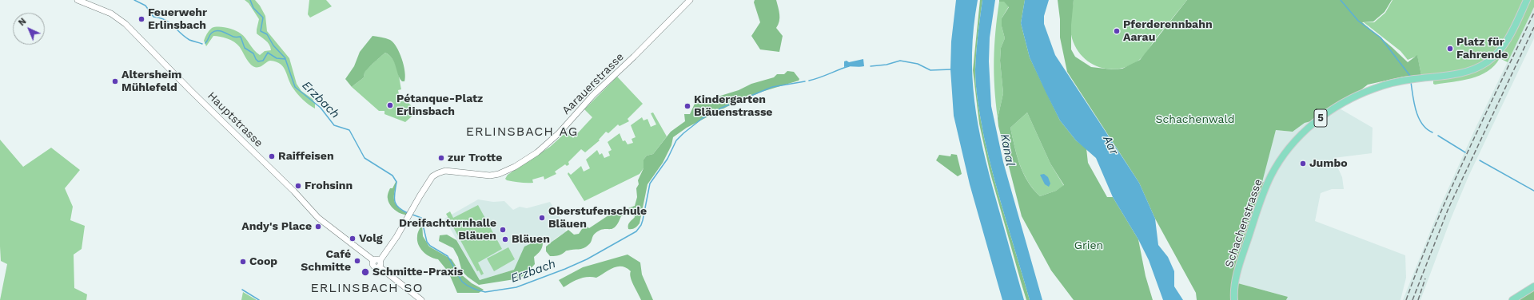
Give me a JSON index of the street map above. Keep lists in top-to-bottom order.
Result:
{
  "streets": {
    "main road": [
      "Aarauerstrasse",
      "5",
      "Hauptstrasse",
      "Schachenstrasse"
    ]
  },
  "crossings": [
    ["Aarauerstrasse", "Hauptstrasse"]
  ],
  "districts": ["ERLINSBACH AG", "ERLINSBACH SO"],
  "water": ["Erzbach", "Aar", "Kanal"],
  "parks": ["Schachenwald", "Grien"],
  "places": [
    "Feuerwehr Erlinsbach",
    "Pferderennbahn Aarau",
    "Platz für Fahrende",
    "Altersheim Mühlefeld",
    "Pétanque-Platz Erlinsbach",
    "Kindergarten Bläuenstrasse",
    "Raiffeisen",
    "zur Trotte",
    "Jumbo",
    "Frohsinn",
    "Oberstufenschule Bläuen",
    "Andy's Place",
    "Dreifachturnhalle Bläuen",
    "Volg",
    "Bläuen",
    "Café Schmitte",
    "Coop",
    "Schmitte-Praxis"
  ],
  "north": "top left"
}
